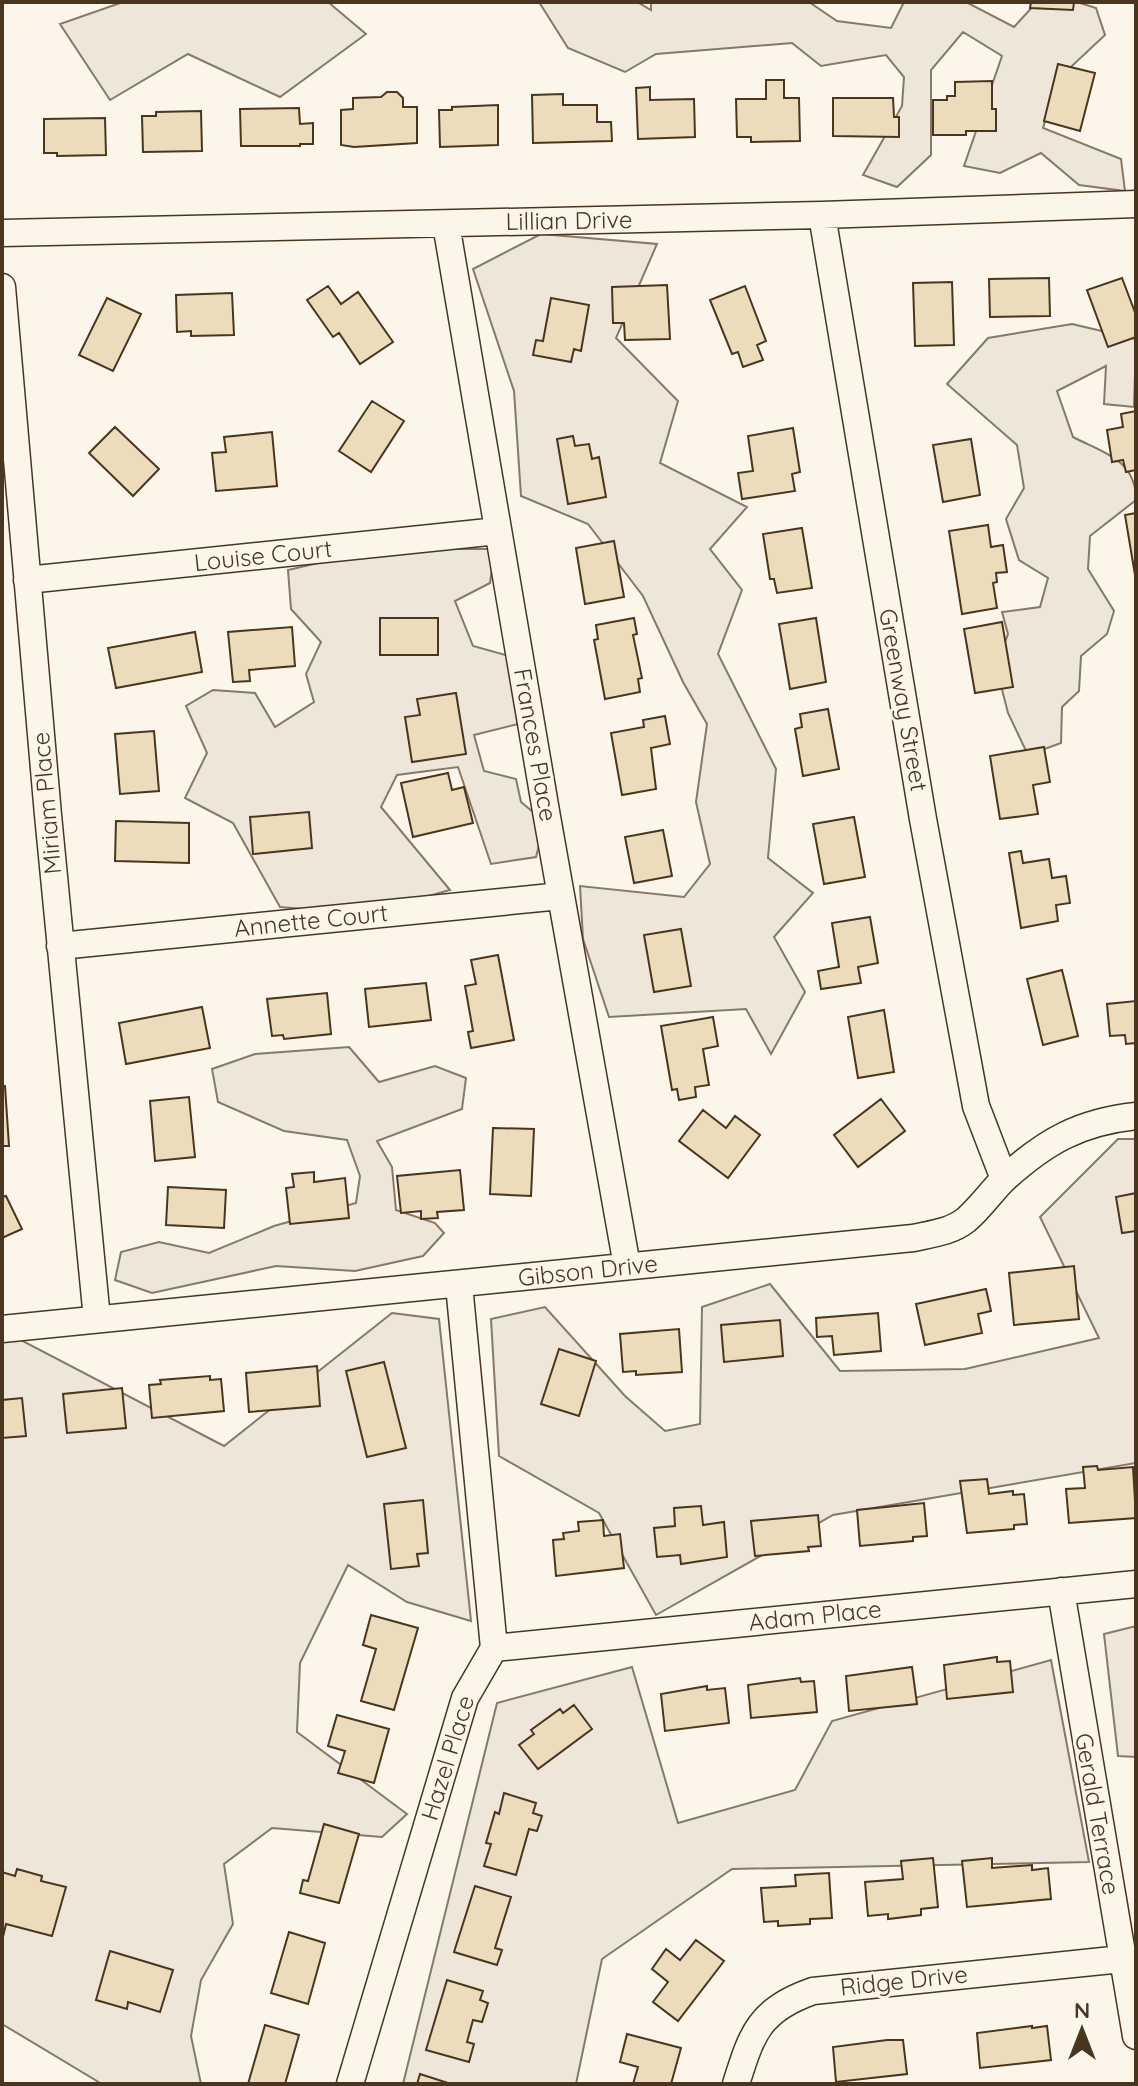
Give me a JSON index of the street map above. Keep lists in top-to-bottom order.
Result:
{
  "streets": {
    "street": [
      "Lillian Drive",
      "Louise Court",
      "Greenway Street",
      "Frances Place",
      "Miriam Place",
      "Annette Court",
      "Gibson Drive",
      "Adam Place",
      "Hazel Place",
      "Gerald Terrace",
      "Ridge Drive"
    ]
  },
  "crossings": [
    ["Lillian Drive", "Greenway Street"],
    ["Lillian Drive", "Frances Place"],
    ["Louise Court", "Frances Place"],
    ["Louise Court", "Miriam Place"],
    ["Greenway Street", "Gibson Drive"],
    ["Frances Place", "Annette Court"],
    ["Frances Place", "Gibson Drive"],
    ["Miriam Place", "Annette Court"],
    ["Miriam Place", "Gibson Drive"],
    ["Adam Place", "Hazel Place"],
    ["Adam Place", "Gerald Terrace"],
    ["Gerald Terrace", "Ridge Drive"]
  ],
  "north": "top"
}
